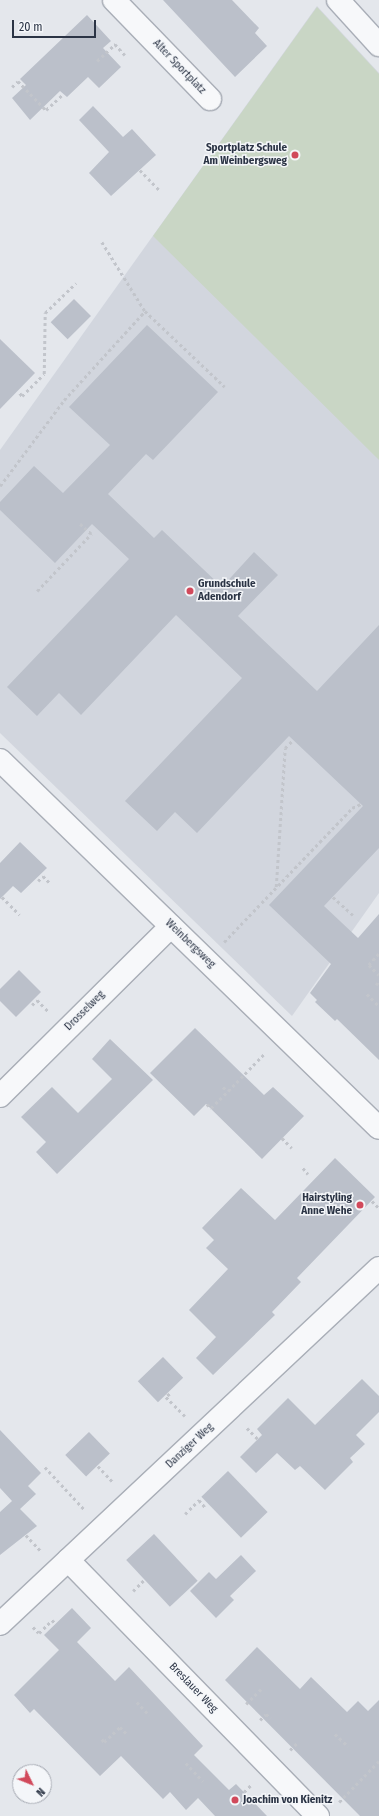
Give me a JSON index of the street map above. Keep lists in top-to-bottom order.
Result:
{
  "streets": {
    "street": [
      "Alter Sportplatz",
      "Weinbergsweg",
      "Drosselweg",
      "Danziger Weg",
      "Breslauer Weg"
    ]
  },
  "crossings": [
    ["Weinbergsweg", "Drosselweg"],
    ["Danziger Weg", "Breslauer Weg"]
  ],
  "places": [
    "Sportplatz Schule Am Weinbergsweg",
    "Grundschule Adendorf",
    "Hairstyling Anne Wehe",
    "Joachim von Kienitz"
  ],
  "scale_bar": "20 m",
  "north": "bottom right"
}
